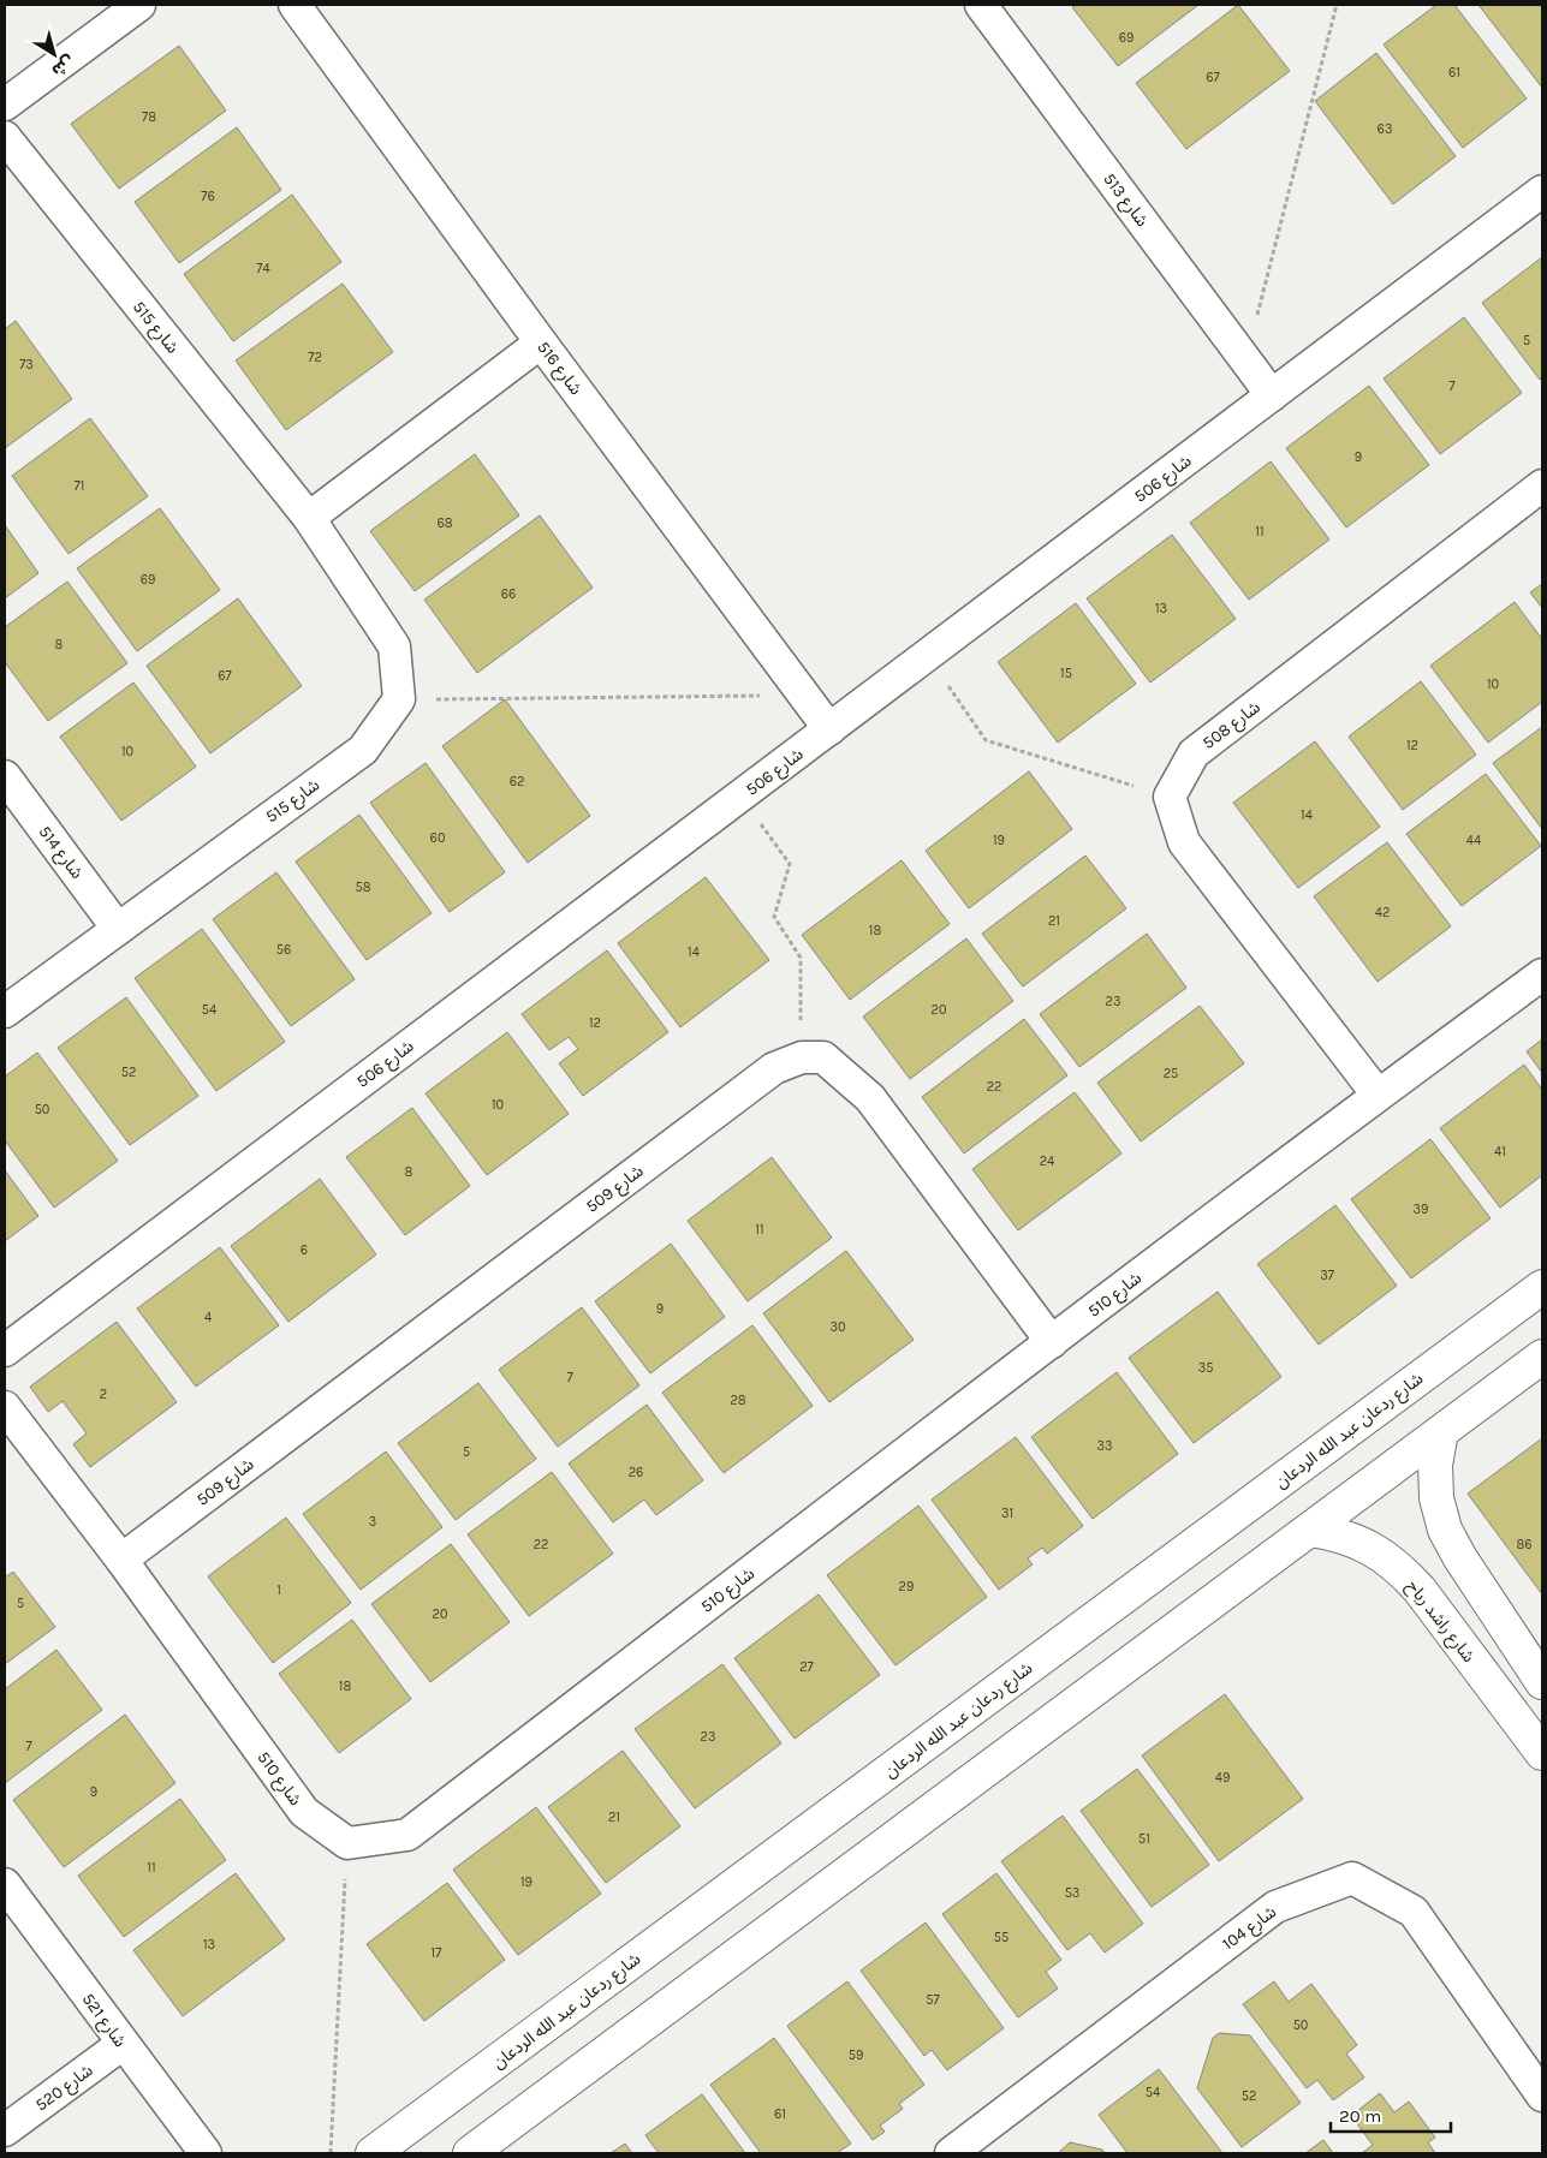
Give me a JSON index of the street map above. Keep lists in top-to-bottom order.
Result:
{
  "streets": {
    "street": [
      "شارع 513",
      "شارع 515",
      "شارع 516",
      "شارع 506",
      "شارع 508",
      "شارع 514",
      "شارع 509",
      "شارع 510",
      "شارع ردعان عبد الله الردعان",
      "شارع راشد رباح",
      "شارع 104",
      "شارع 521",
      "شارع 520"
    ]
  },
  "crossings": [
    ["شارع 513", "شارع 506"],
    ["شارع 515", "شارع 514"],
    ["شارع 516", "شارع 506"],
    ["شارع 509", "شارع 510"],
    ["شارع 521", "شارع 520"]
  ],
  "house_numbers": [
    "69",
    "61",
    "67",
    "78",
    "63",
    "76",
    "74",
    "5",
    "72",
    "73",
    "7",
    "9",
    "71",
    "68",
    "11",
    "69",
    "66",
    "13",
    "8",
    "15",
    "67",
    "10",
    "12",
    "10",
    "62",
    "14",
    "60",
    "19",
    "44",
    "58",
    "42",
    "21",
    "18",
    "56",
    "14",
    "23",
    "54",
    "20",
    "12",
    "52",
    "25",
    "22",
    "10",
    "50",
    "41",
    "24",
    "8",
    "39",
    "11",
    "6",
    "37",
    "9",
    "4",
    "30",
    "35",
    "7",
    "2",
    "28",
    "33",
    "5",
    "26",
    "31",
    "3",
    "22",
    "86",
    "29",
    "1",
    "5",
    "20",
    "27",
    "18",
    "23",
    "7",
    "49",
    "9",
    "21",
    "51",
    "11",
    "19",
    "53",
    "55",
    "13",
    "17",
    "57",
    "50",
    "59",
    "54",
    "52",
    "61"
  ],
  "scale_bar": "20 m",
  "north": "bottom right"
}
